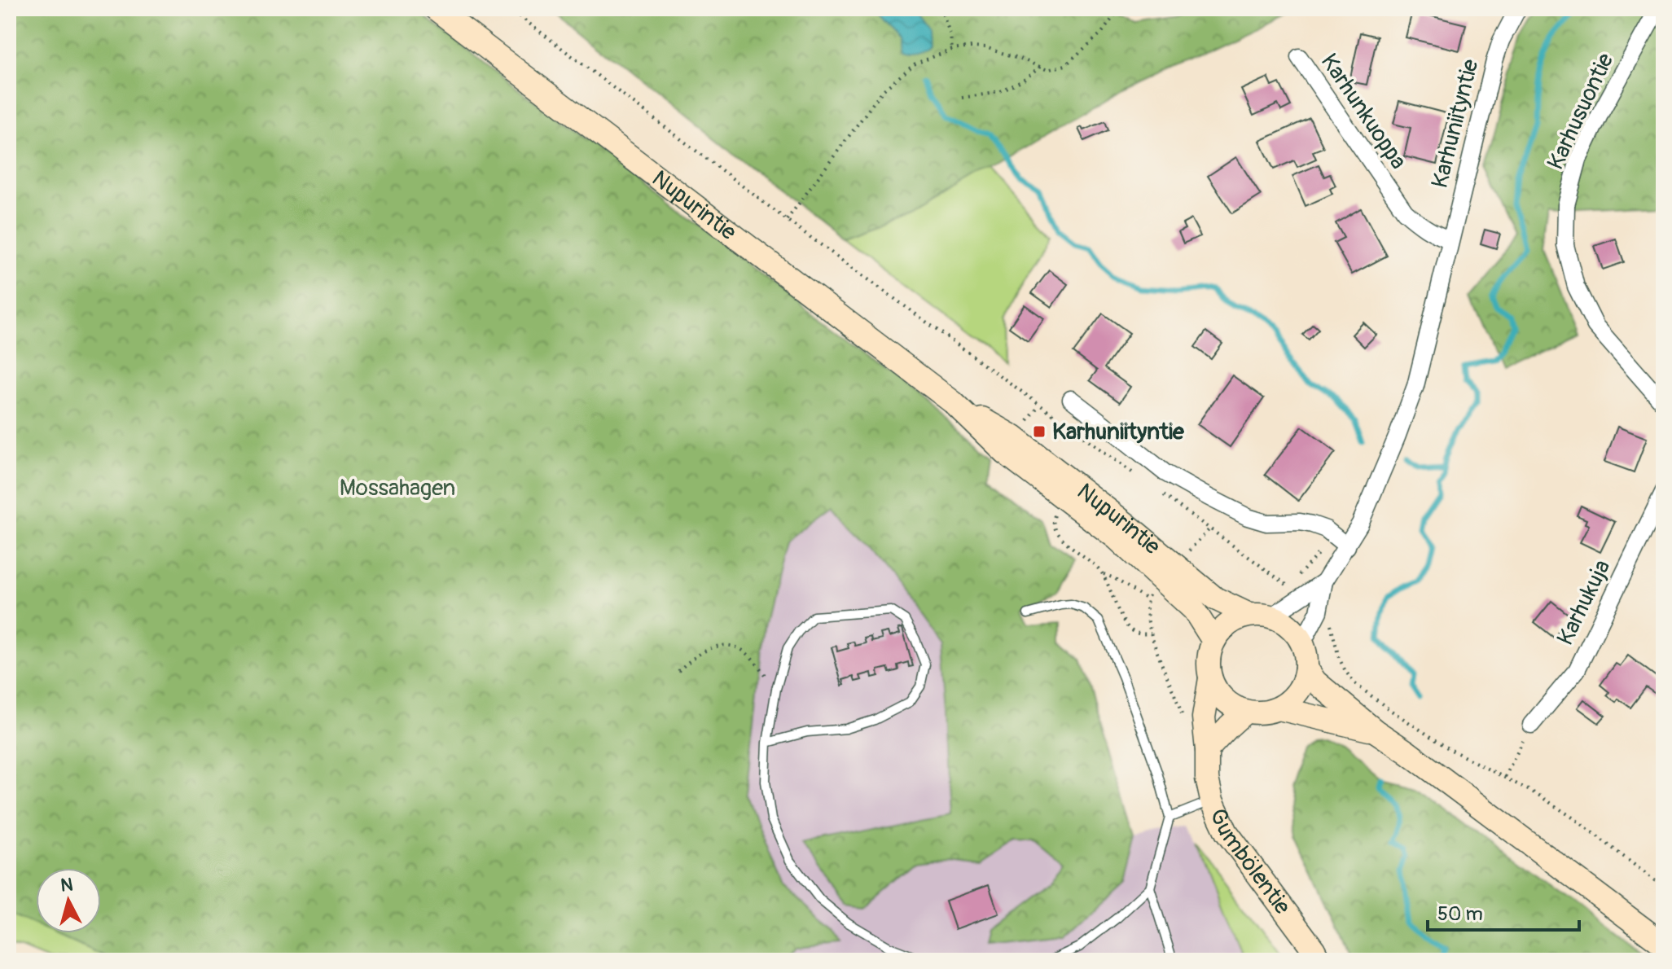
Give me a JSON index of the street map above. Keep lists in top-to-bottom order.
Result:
{
  "streets": {
    "main road": ["Nupurintie", "Gumbölentie"],
    "street": [
      "Karhunkuoppa",
      "Karhusuontie",
      "Karhuniityntie",
      "Karhukuja"
    ]
  },
  "crossings": [
    ["Karhunkuoppa", "Karhuniityntie"],
    ["Karhuniityntie", "Nupurintie"],
    ["Karhuniityntie", "Gumbölentie"],
    ["Nupurintie", "Gumbölentie"]
  ],
  "parks": ["Mossahagen"],
  "places": {
    "transit": ["Karhuniityntie"]
  },
  "scale_bar": "50 m",
  "north": "top"
}
